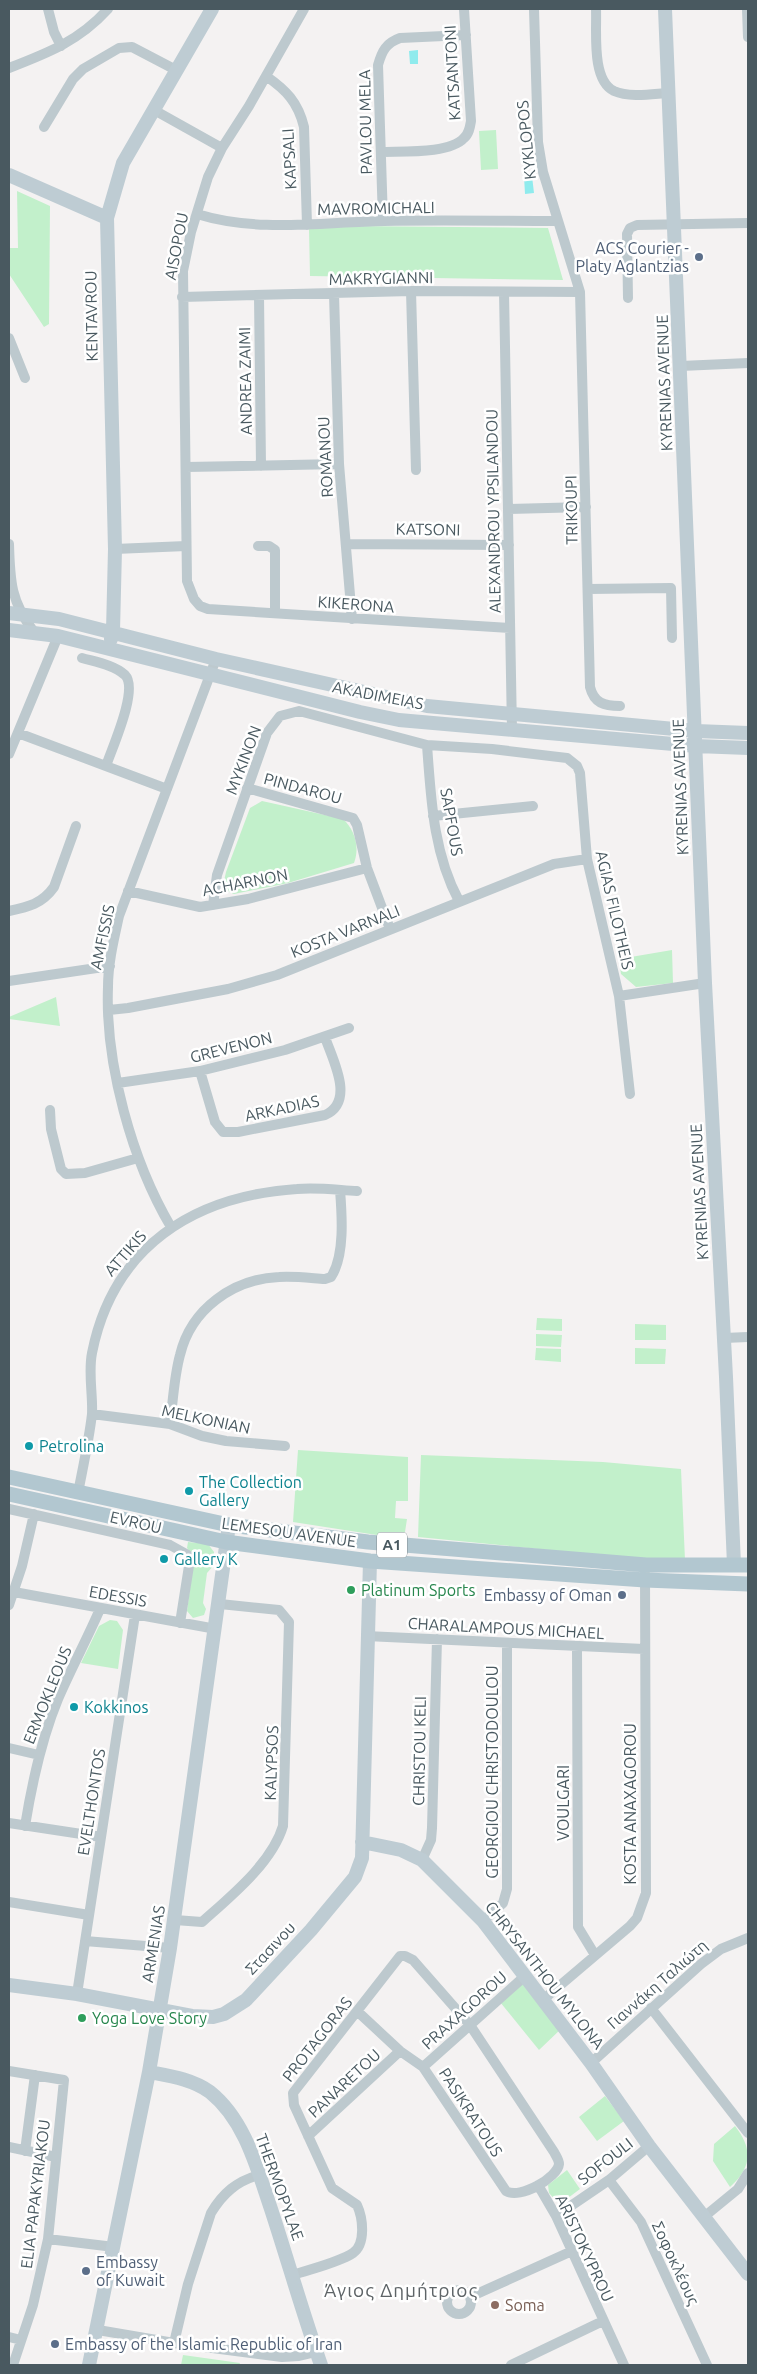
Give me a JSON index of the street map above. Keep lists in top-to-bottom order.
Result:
{
  "streets": {
    "main road": [
      "KENTAVROU",
      "KYRENIAS AVENUE",
      "AKADIMEIAS",
      "LEMESOU AVENUE",
      "A1",
      "ARMENIAS",
      "Στασινου",
      "CHRYSANTHOU MYLONA",
      "THERMOPYLAE"
    ],
    "street": [
      "KATSANTONI",
      "PAVLOU MELA",
      "KYKLOPOS",
      "KAPSALI",
      "MAVROMICHALI",
      "AISOPOU",
      "MAKRYGIANNI",
      "ANDREA ZAIMI",
      "ROMANOU",
      "TRIKOUPI",
      "ALEXANDROU YPSILANDOU",
      "KATSONI",
      "KIKERONA",
      "MYKINON",
      "PINDAROU",
      "SAPFOUS",
      "ACHARNON",
      "AGIAS FILOTHEIS",
      "KOSTA VARNALI",
      "AMFISSIS",
      "GREVENON",
      "ARKADIAS",
      "ATTIKIS",
      "MELKONIAN",
      "EVROU",
      "EDESSIS",
      "CHARALAMPOUS MICHAEL",
      "ERMOKLEOUS",
      "CHRISTOU KELI",
      "KALYPSOS",
      "GEORGIOU CHRISTODOULOU",
      "EVELTHONTOS",
      "VOULGARI",
      "KOSTA ANAXAGOROU",
      "Γιαννάκη Ταλιώτη",
      "PRAXAGOROU",
      "PROTAGORAS",
      "PANARETOU",
      "PASIKRATOUS",
      "SOFOULI",
      "ELIA PAPAKYRIAKOU",
      "ARISTOKYPROU",
      "Σοφοκλέους"
    ]
  },
  "crossings": [
    ["KATSANTONI", "PAVLOU MELA"],
    ["PAVLOU MELA", "MAVROMICHALI"],
    ["KYKLOPOS", "MAVROMICHALI"],
    ["KYKLOPOS", "MAKRYGIANNI"],
    ["KYKLOPOS", "TRIKOUPI"],
    ["KAPSALI", "MAVROMICHALI"],
    ["KAPSALI", "AISOPOU"],
    ["MAVROMICHALI", "AISOPOU"],
    ["AISOPOU", "MAKRYGIANNI"],
    ["AISOPOU", "KIKERONA"],
    ["MAKRYGIANNI", "ANDREA ZAIMI"],
    ["MAKRYGIANNI", "ROMANOU"],
    ["MAKRYGIANNI", "TRIKOUPI"],
    ["MAKRYGIANNI", "ALEXANDROU YPSILANDOU"],
    ["KENTAVROU", "AKADIMEIAS"],
    ["KYRENIAS AVENUE", "AKADIMEIAS"],
    ["KYRENIAS AVENUE", "LEMESOU AVENUE"],
    ["ROMANOU", "KATSONI"],
    ["ROMANOU", "KIKERONA"],
    ["ALEXANDROU YPSILANDOU", "KATSONI"],
    ["ALEXANDROU YPSILANDOU", "KIKERONA"],
    ["ALEXANDROU YPSILANDOU", "AKADIMEIAS"],
    ["AKADIMEIAS", "AMFISSIS"],
    ["MYKINON", "PINDAROU"],
    ["MYKINON", "SAPFOUS"],
    ["MYKINON", "ACHARNON"],
    ["MYKINON", "AGIAS FILOTHEIS"],
    ["PINDAROU", "ACHARNON"],
    ["PINDAROU", "KOSTA VARNALI"],
    ["SAPFOUS", "AGIAS FILOTHEIS"],
    ["SAPFOUS", "KOSTA VARNALI"],
    ["ACHARNON", "AMFISSIS"],
    ["AGIAS FILOTHEIS", "KOSTA VARNALI"],
    ["KOSTA VARNALI", "AMFISSIS"],
    ["AMFISSIS", "GREVENON"],
    ["AMFISSIS", "ATTIKIS"],
    ["GREVENON", "ARKADIAS"],
    ["ATTIKIS", "MELKONIAN"],
    ["ATTIKIS", "LEMESOU AVENUE"],
    ["EVROU", "EDESSIS"],
    ["LEMESOU AVENUE", "KOSTA ANAXAGOROU"],
    ["LEMESOU AVENUE", "ARMENIAS"],
    ["EDESSIS", "ERMOKLEOUS"],
    ["EDESSIS", "EVELTHONTOS"],
    ["EDESSIS", "ARMENIAS"],
    ["CHARALAMPOUS MICHAEL", "CHRISTOU KELI"],
    ["CHARALAMPOUS MICHAEL", "GEORGIOU CHRISTODOULOU"],
    ["CHARALAMPOUS MICHAEL", "VOULGARI"],
    ["CHARALAMPOUS MICHAEL", "KOSTA ANAXAGOROU"],
    ["CHRISTOU KELI", "CHRYSANTHOU MYLONA"],
    ["KALYPSOS", "ARMENIAS"],
    ["GEORGIOU CHRISTODOULOU", "CHRYSANTHOU MYLONA"],
    ["EVELTHONTOS", "Στασινου"],
    ["VOULGARI", "KOSTA ANAXAGOROU"],
    ["KOSTA ANAXAGOROU", "CHRYSANTHOU MYLONA"],
    ["ARMENIAS", "Στασινου"],
    ["ARMENIAS", "THERMOPYLAE"],
    ["Στασινου", "CHRYSANTHOU MYLONA"],
    ["CHRYSANTHOU MYLONA", "Γιαννάκη Ταλιώτη"],
    ["CHRYSANTHOU MYLONA", "PRAXAGOROU"],
    ["CHRYSANTHOU MYLONA", "SOFOULI"],
    ["PRAXAGOROU", "PROTAGORAS"],
    ["PRAXAGOROU", "PASIKRATOUS"],
    ["PRAXAGOROU", "ARISTOKYPROU"],
    ["PROTAGORAS", "PANARETOU"],
    ["PROTAGORAS", "PASIKRATOUS"],
    ["PROTAGORAS", "THERMOPYLAE"],
    ["PROTAGORAS", "ARISTOKYPROU"],
    ["PANARETOU", "PASIKRATOUS"],
    ["PASIKRATOUS", "ARISTOKYPROU"],
    ["SOFOULI", "ARISTOKYPROU"],
    ["SOFOULI", "Σοφοκλέους"]
  ],
  "districts": ["Άγιος Δημήτριος"],
  "places": [
    "ACS Courier - Platy Aglantzias",
    "Petrolina",
    "The Collection Gallery",
    "Gallery K",
    "Platinum Sports",
    "Embassy of Oman",
    "Kokkinos",
    "Yoga Love Story",
    "Embassy of Kuwait",
    "Soma",
    "Embassy of the Islamic Republic of Iran"
  ]
}
